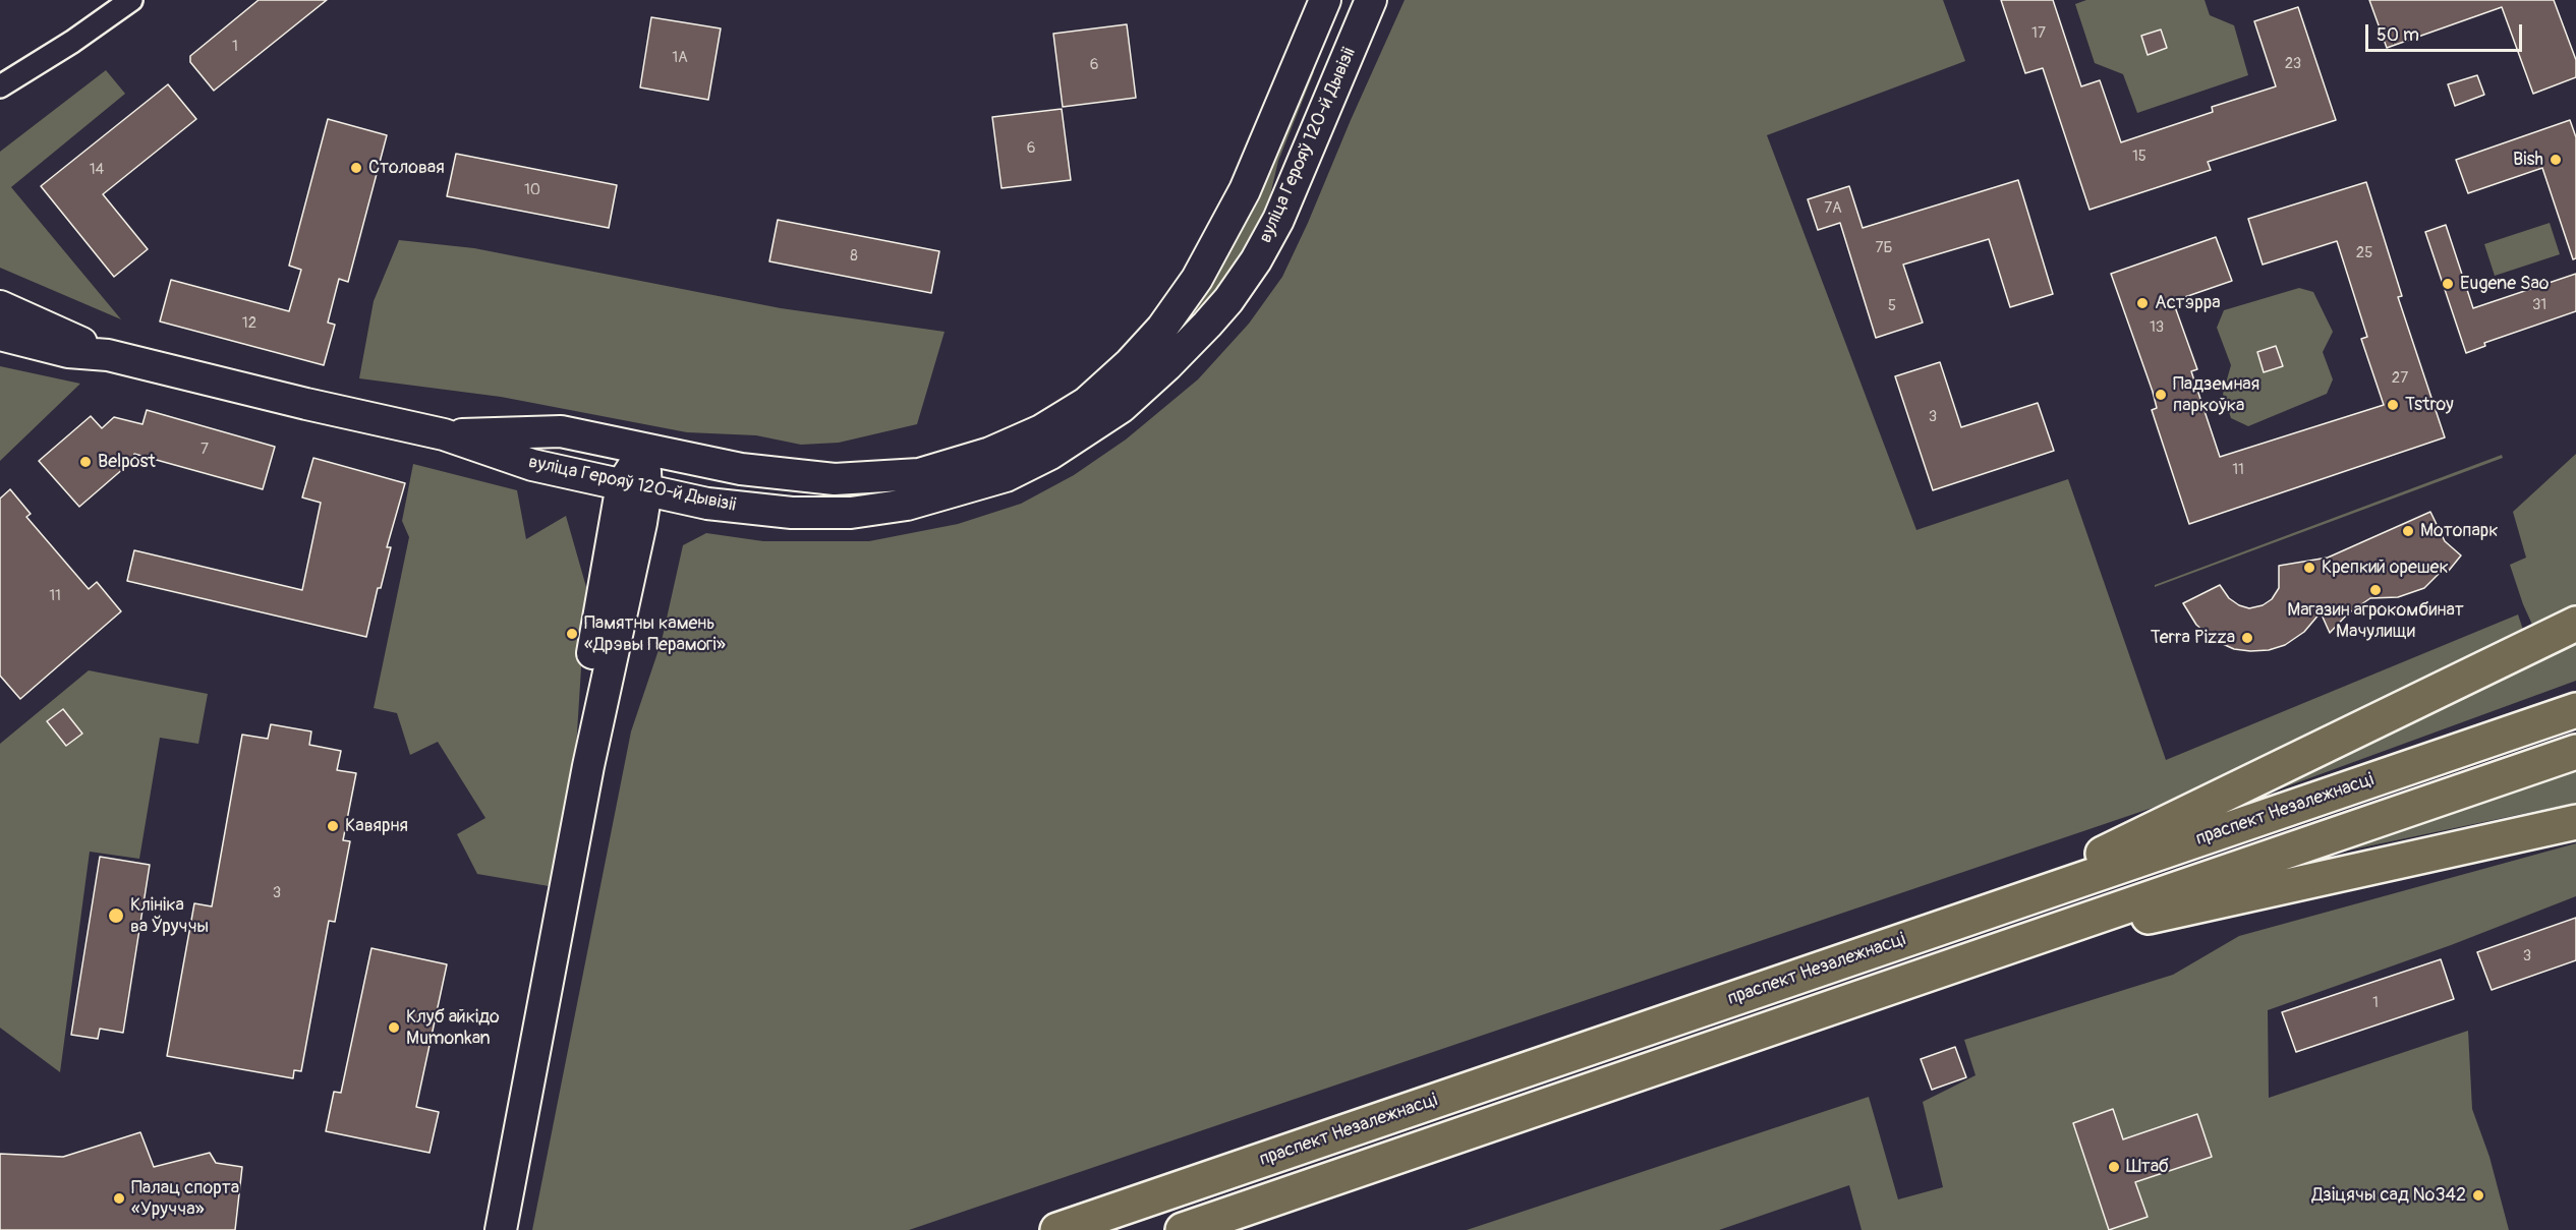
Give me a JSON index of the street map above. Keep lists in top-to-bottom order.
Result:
{
  "streets": {
    "highway": ["праспект Незалежнасці"],
    "street": ["вуліца Герояў 120-й Дывізіі"]
  },
  "places": [
    "Bish",
    "Столовая",
    "Eugene Sao",
    "Астэрра",
    "Падземная паркоўка",
    "Tstroy",
    "Belpost",
    "Мотопарк",
    "Крепкий орешек",
    "Магазин агрокомбинат Мачулищи",
    "Памятны камень «Дрэвы Перамогі»",
    "Terra Pizza",
    "Кавярня",
    "Клініка ва Ўруччы",
    "Клуб айкідо Mumonkan",
    "Штаб",
    "Дзіцячы сад №342",
    "Палац спорта «Уручча»"
  ],
  "house_numbers": [
    "17",
    "1",
    "1А",
    "23",
    "6",
    "6",
    "15",
    "14",
    "10",
    "7А",
    "7Б",
    "25",
    "8",
    "31",
    "5",
    "12",
    "13",
    "27",
    "3",
    "7",
    "11",
    "11",
    "3",
    "3",
    "1"
  ],
  "scale_bar": "50 m"
}
